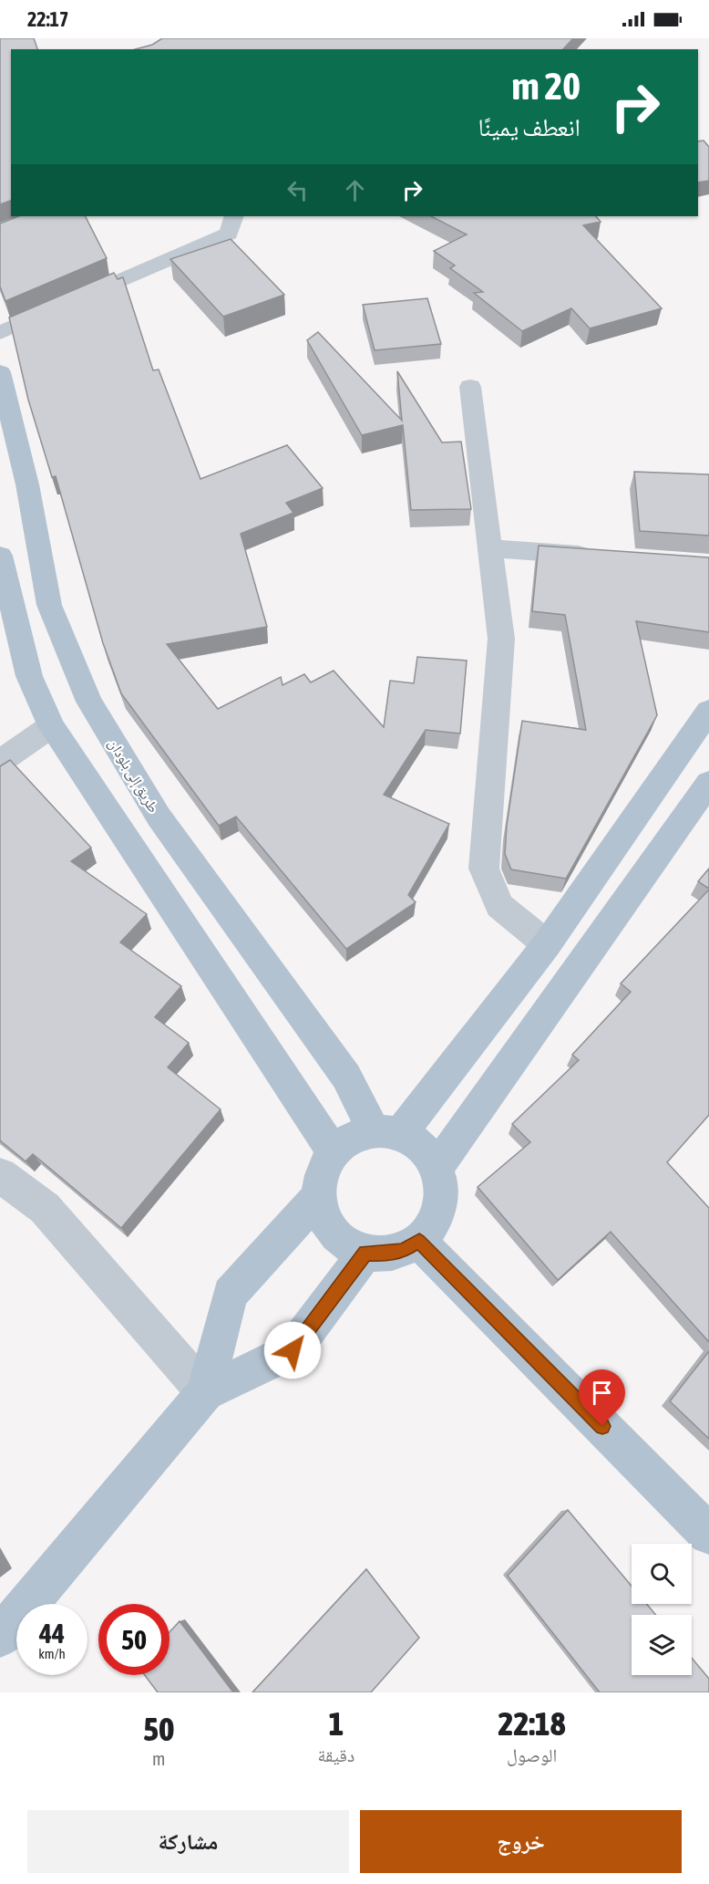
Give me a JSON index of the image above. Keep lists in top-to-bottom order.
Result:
{
  "streets": {
    "main road": ["طريق إلى بلودان"]
  },
  "page": {
    "status": "22:17",
    "turn": ["20 m", "انعطف يمينًا"],
    "speed": "44 km/h",
    "limit": "50",
    "eta": [
      "22:18",
      "الوصول",
      "1",
      "دقيقة",
      "50",
      "m"
    ],
    "buttons": ["خروج", "مشاركة"]
  }
}
